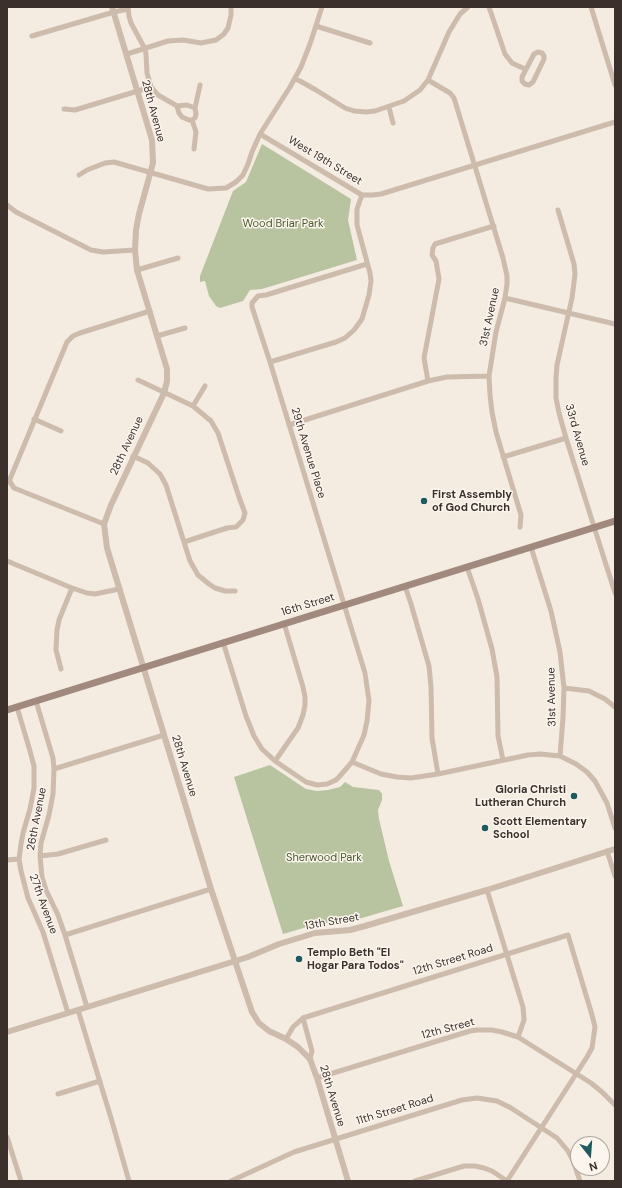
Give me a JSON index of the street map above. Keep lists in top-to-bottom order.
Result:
{
  "streets": {
    "main road": ["16th Street"],
    "street": [
      "28th Avenue",
      "West 19th Street",
      "31st Avenue",
      "33rd Avenue",
      "29th Avenue Place",
      "26th Avenue",
      "27th Avenue",
      "13th Street",
      "12th Street Road",
      "12th Street",
      "11th Street Road"
    ]
  },
  "crossings": [
    ["28th Avenue", "16th Street"],
    ["28th Avenue", "13th Street"],
    ["28th Avenue", "12th Street"],
    ["28th Avenue", "11th Street Road"],
    ["West 19th Street", "31st Avenue"],
    ["31st Avenue", "16th Street"],
    ["33rd Avenue", "16th Street"],
    ["29th Avenue Place", "16th Street"],
    ["16th Street", "26th Avenue"],
    ["16th Street", "27th Avenue"],
    ["26th Avenue", "13th Street"],
    ["27th Avenue", "13th Street"],
    ["12th Street Road", "12th Street"]
  ],
  "parks": ["Wood Briar Park", "Sherwood Park"],
  "places": [
    "First Assembly of God Church",
    "Gloria Christi Lutheran Church",
    "Scott Elementary School",
    "Templo Beth \"El Hogar Para Todos\""
  ],
  "north": "bottom"
}
